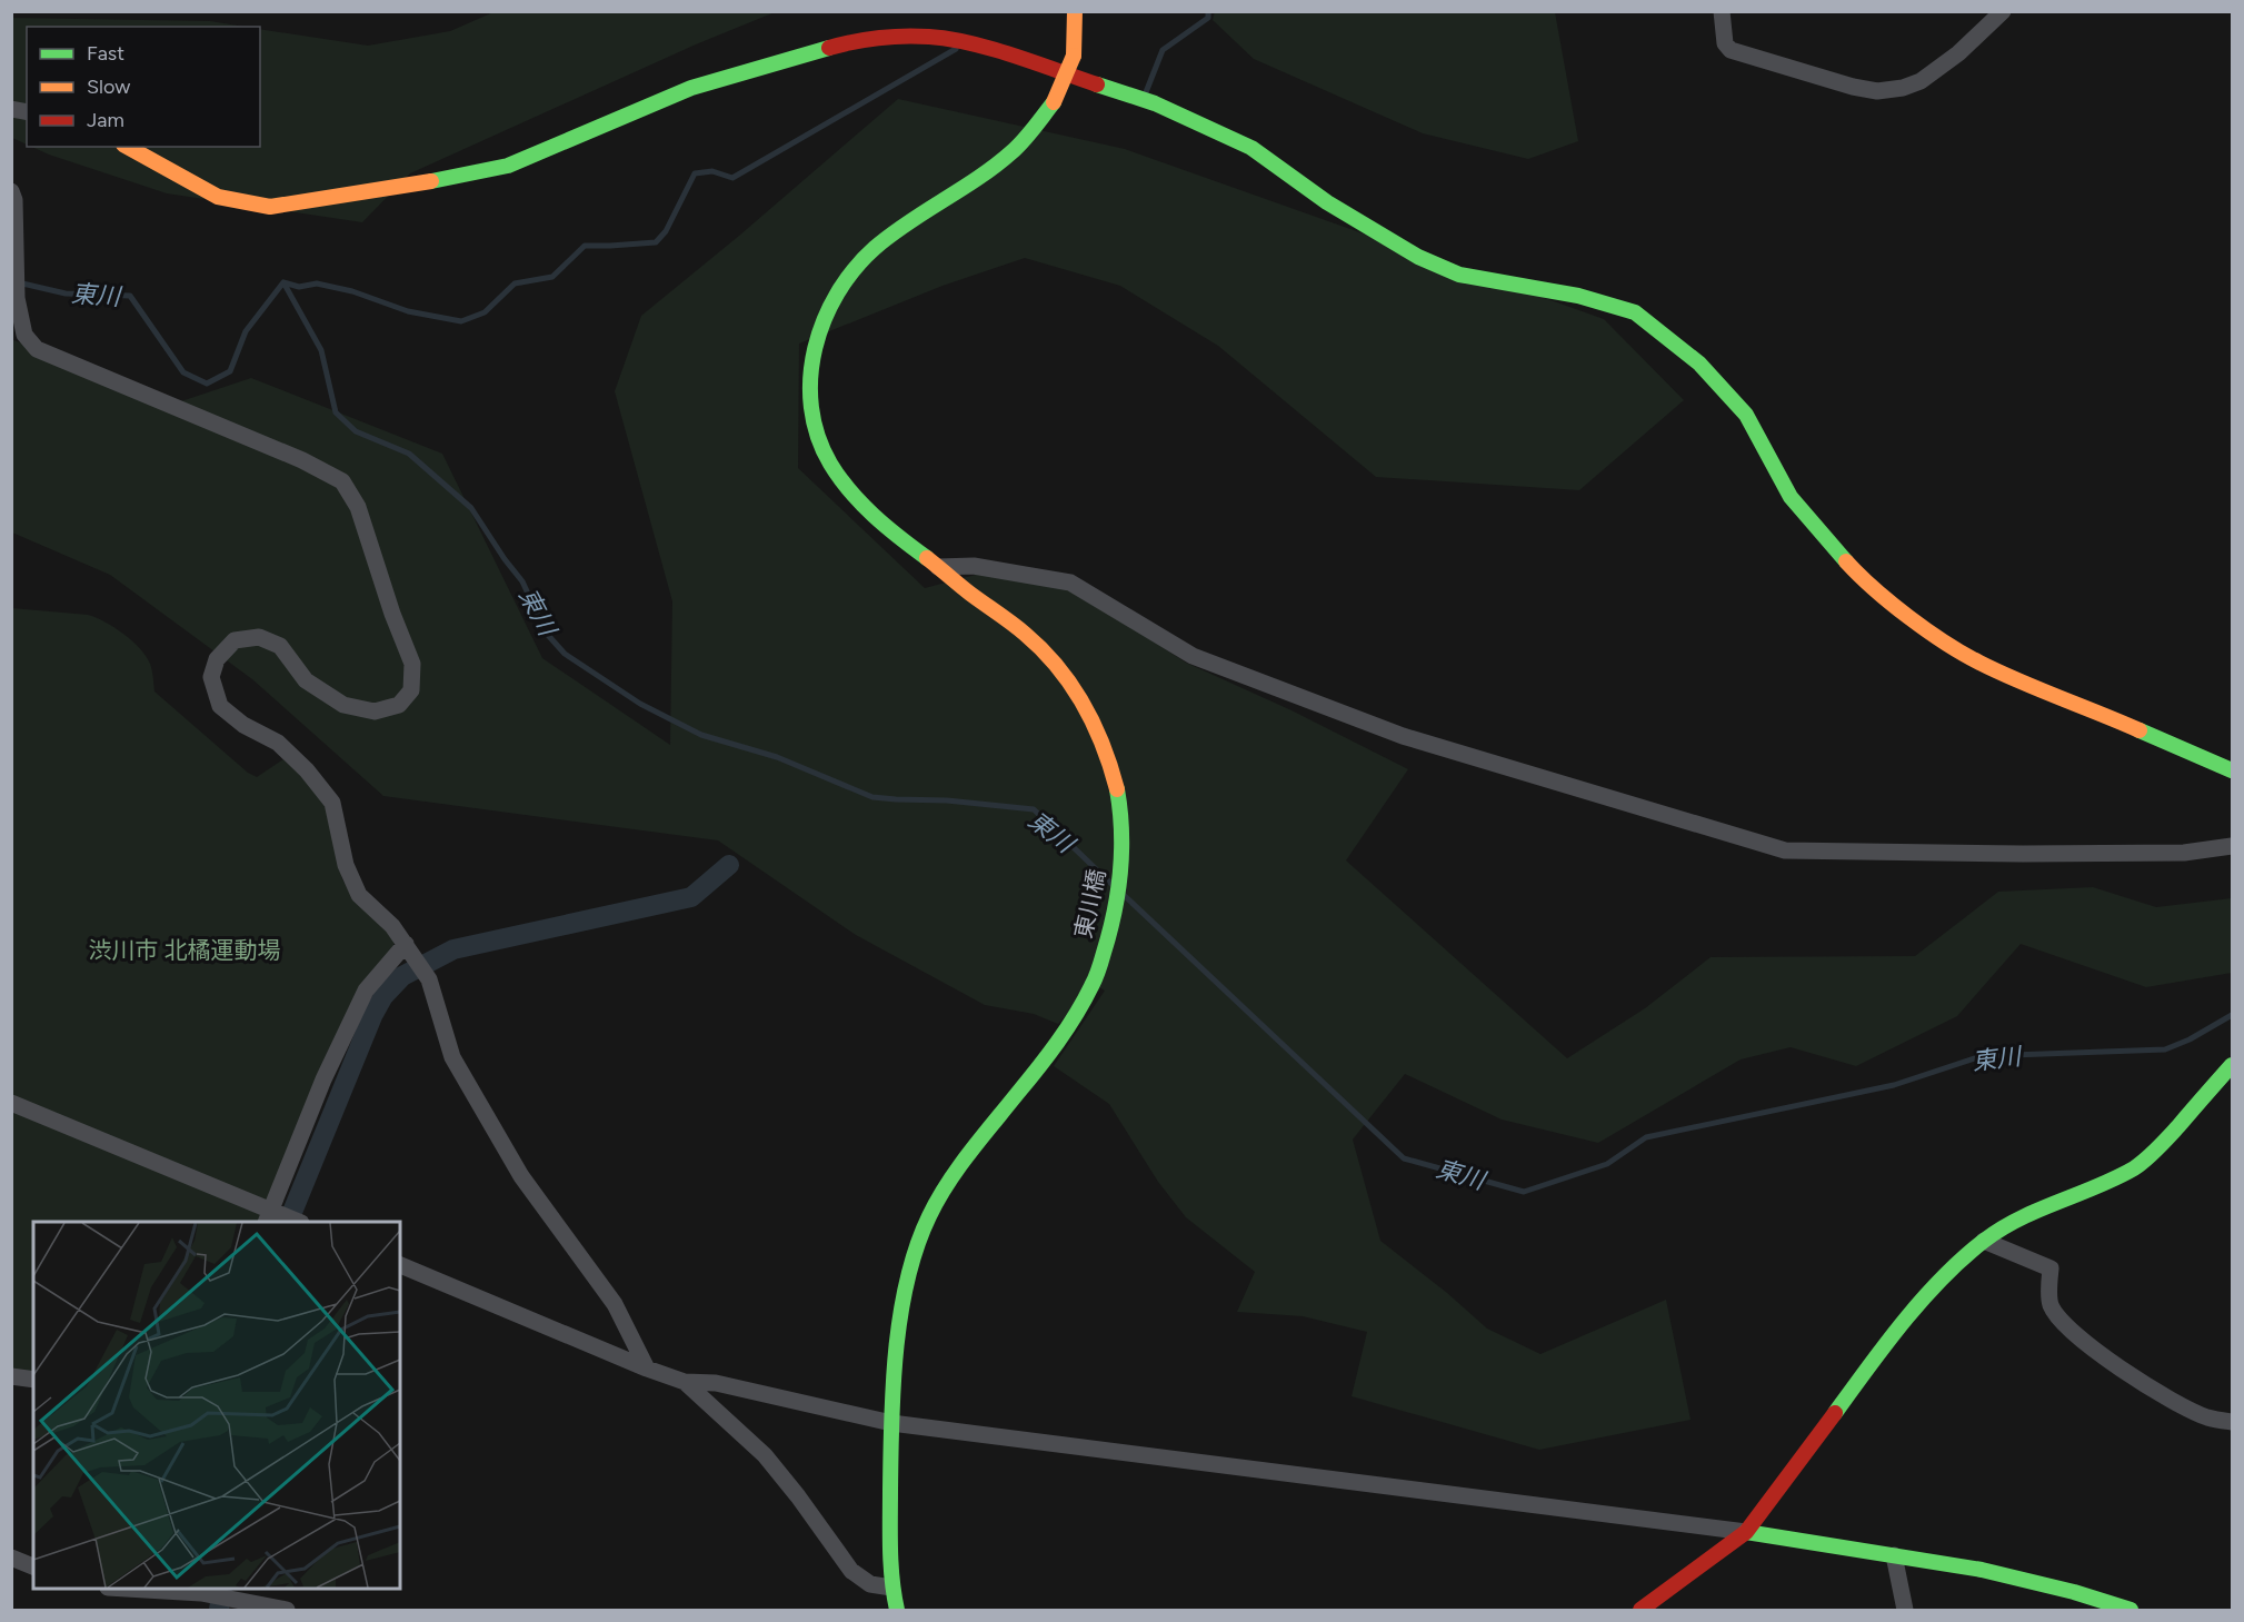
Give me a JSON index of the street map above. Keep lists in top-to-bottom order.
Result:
{
  "streets": {
    "street": ["東川橋"]
  },
  "water": ["東川"],
  "parks": ["渋川市 北橘運動場"],
  "legend": ["Fast", "Slow", "Jam"]
}
